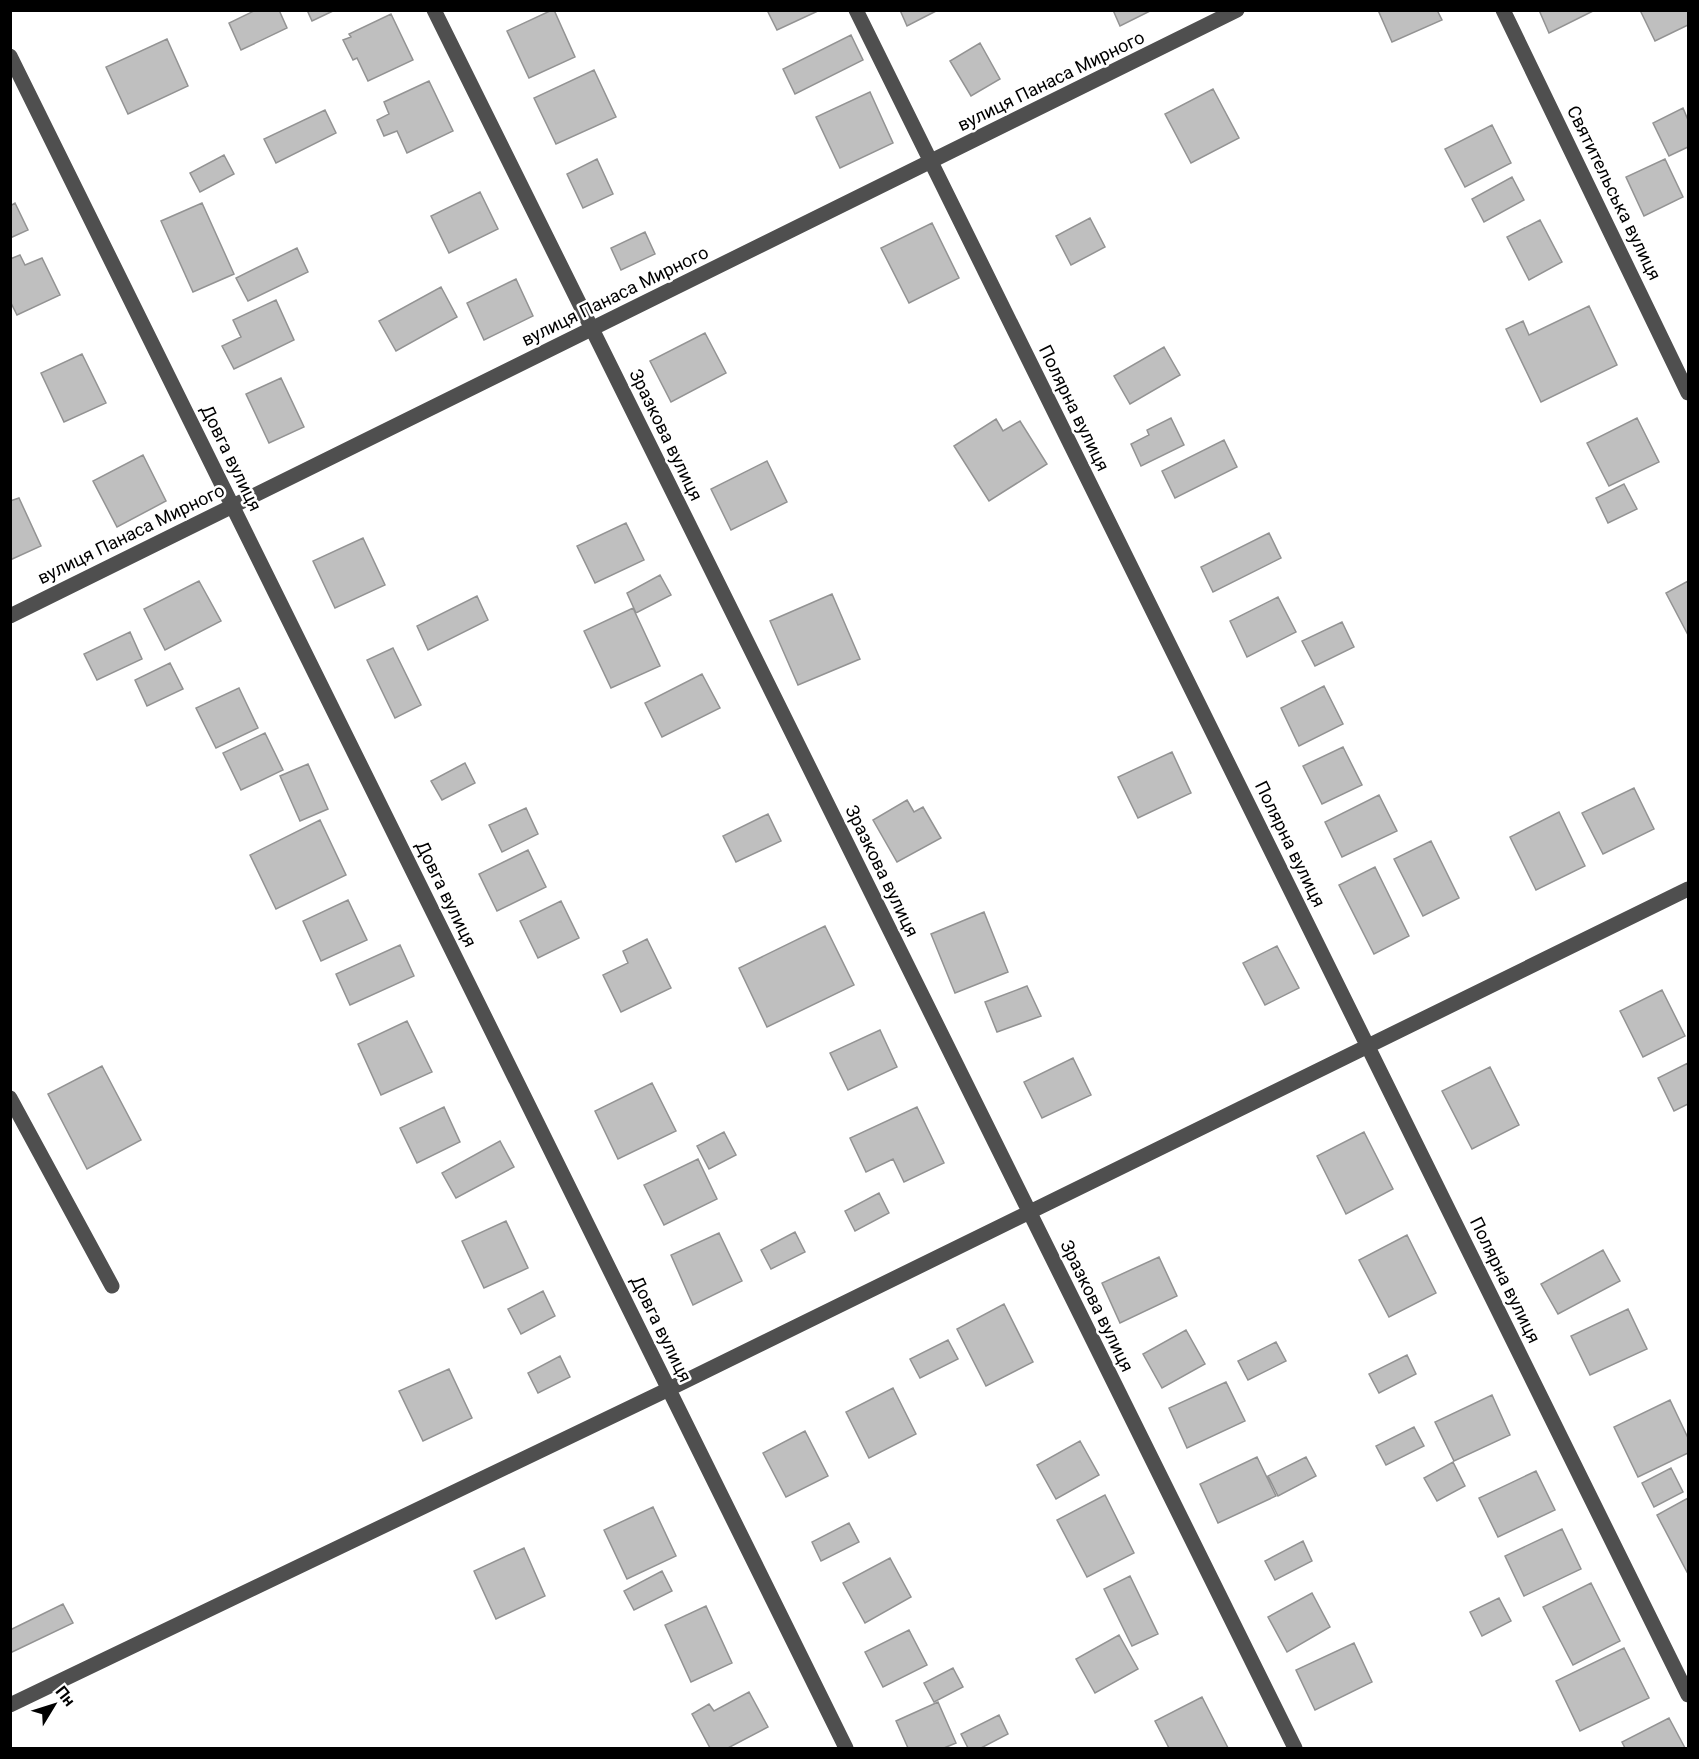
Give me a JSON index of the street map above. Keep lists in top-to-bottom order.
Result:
{
  "streets": {
    "street": [
      "вулиця Панаса Мирного",
      "Святительська вулиця",
      "Полярна вулиця",
      "Зразкова вулиця",
      "Довга вулиця"
    ]
  },
  "crossings": [
    ["вулиця Панаса Мирного", "Полярна вулиця"],
    ["вулиця Панаса Мирного", "Зразкова вулиця"],
    ["вулиця Панаса Мирного", "Довга вулиця"]
  ],
  "north": "top right"
}
